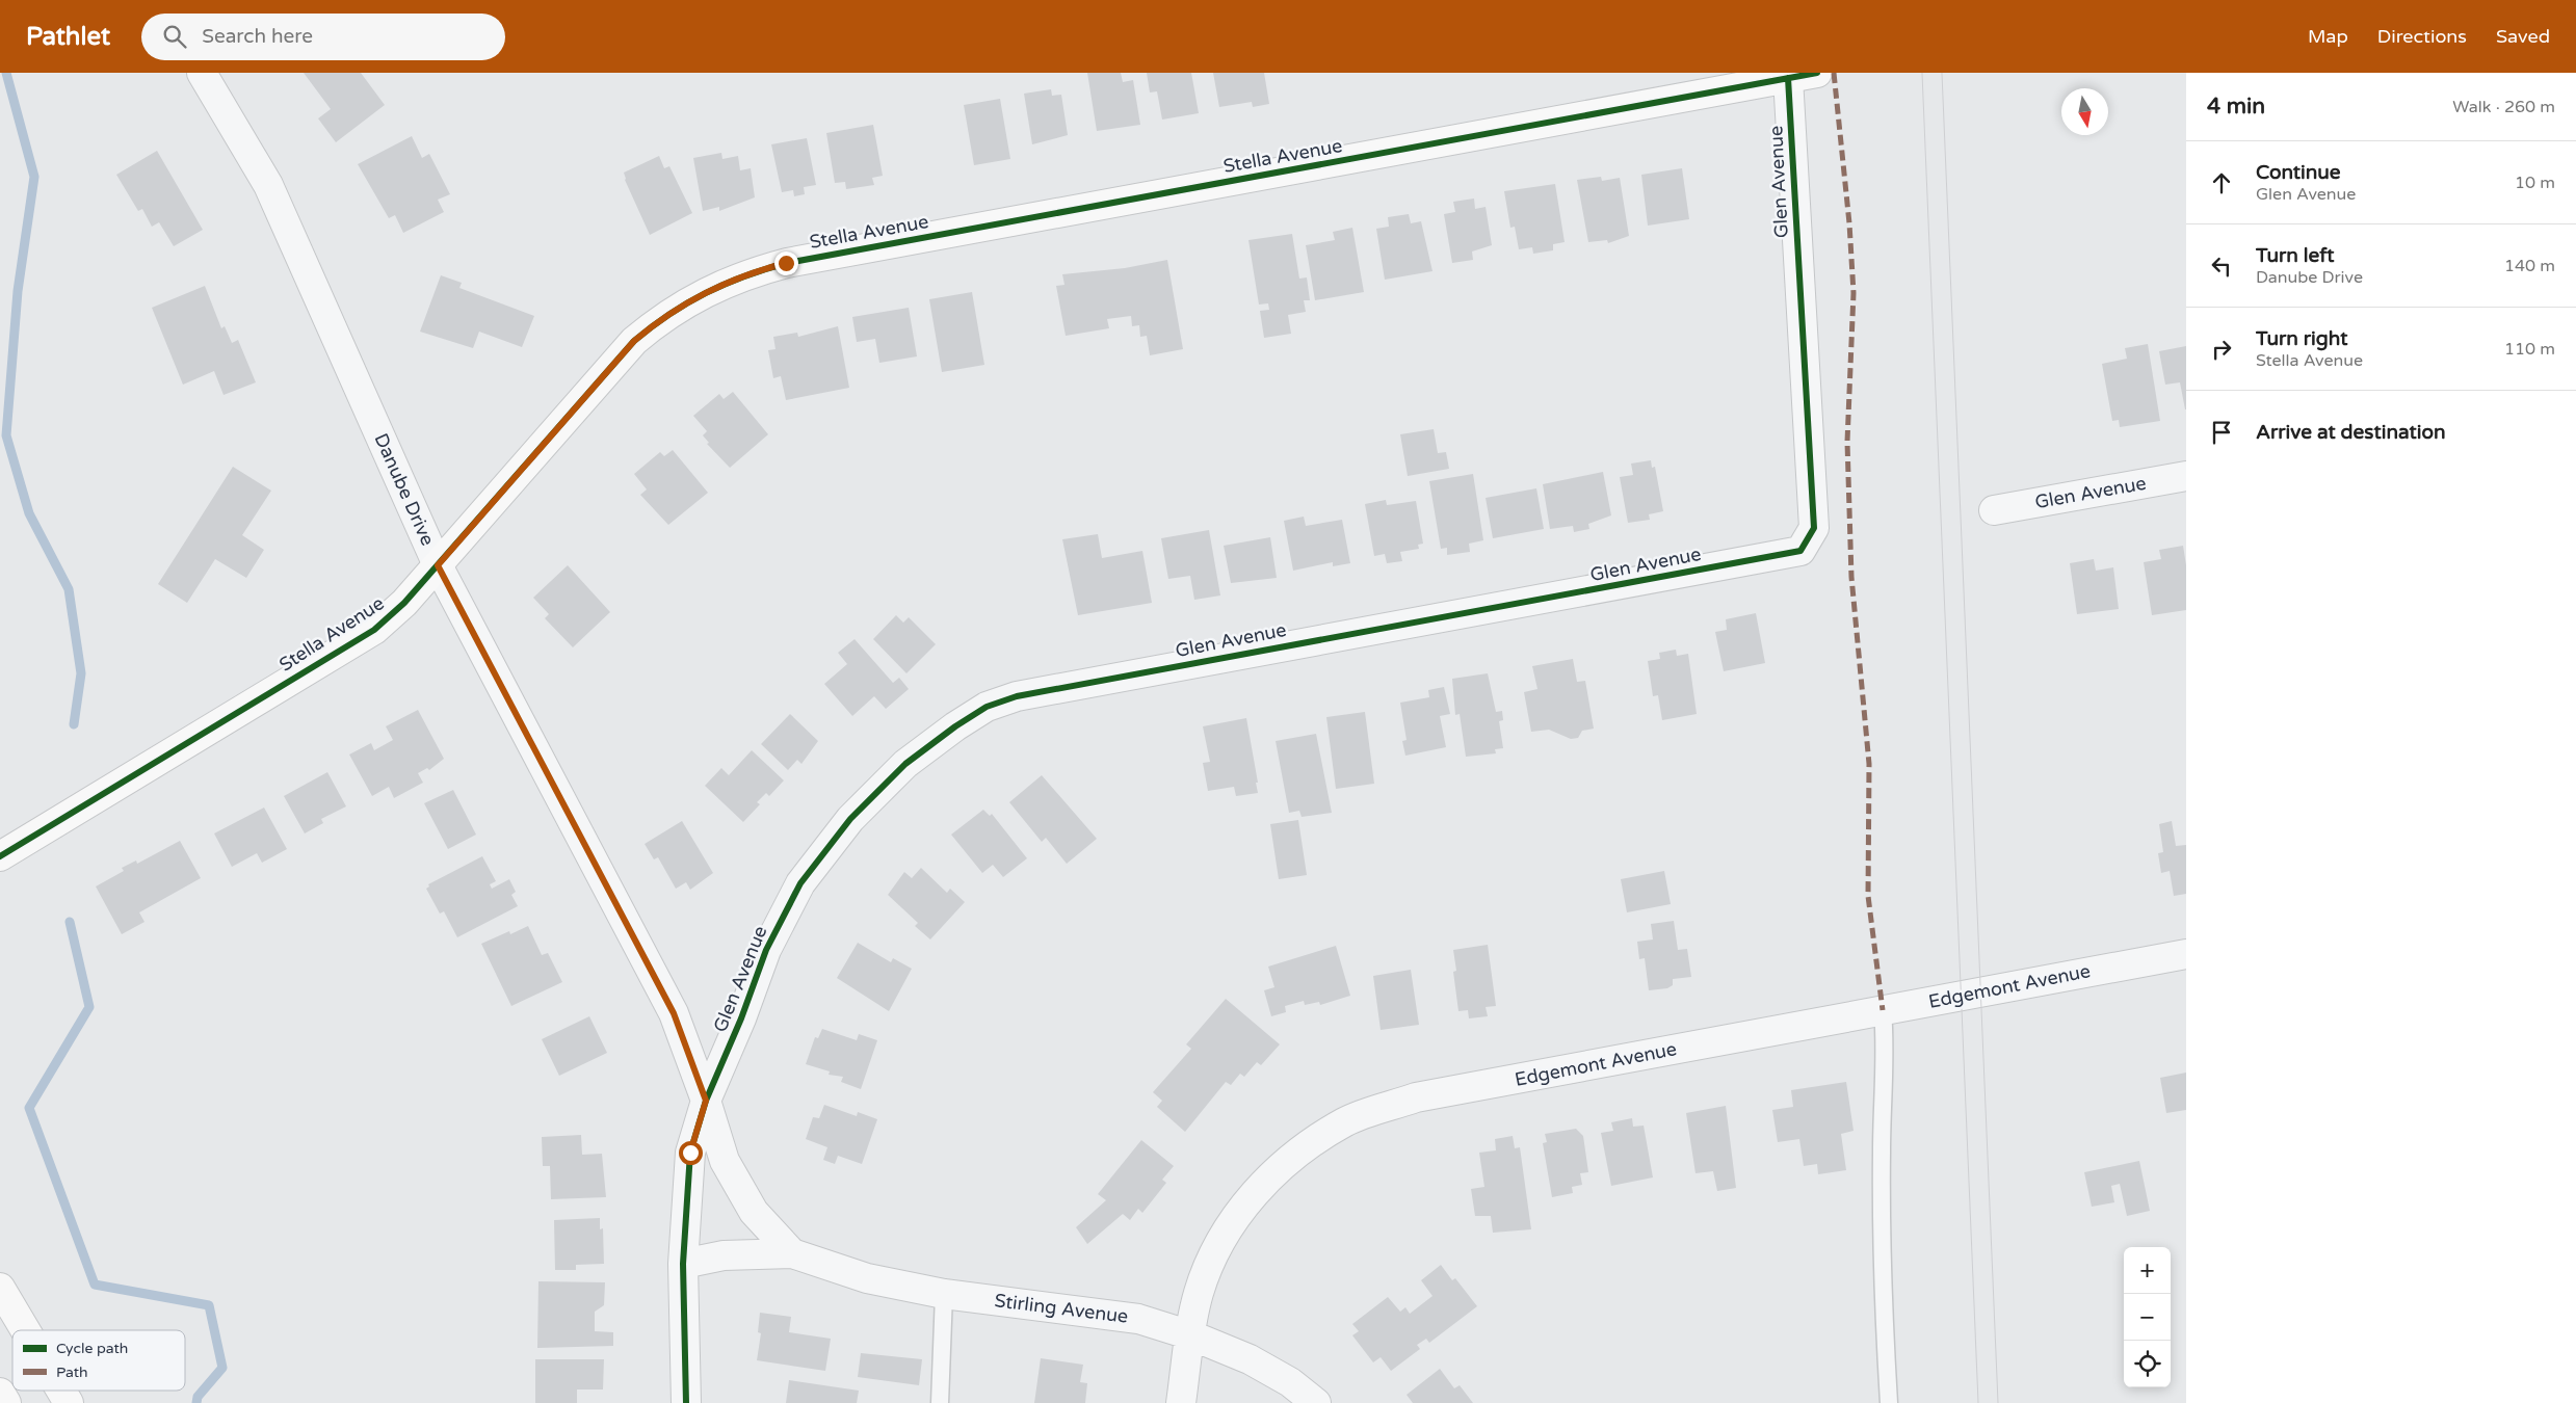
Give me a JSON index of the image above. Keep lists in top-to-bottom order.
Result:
{
  "streets": {
    "street": [
      "Stella Avenue",
      "Glen Avenue",
      "Danube Drive",
      "Edgemont Avenue",
      "Stirling Avenue"
    ]
  },
  "crossings": [
    ["Stella Avenue", "Glen Avenue"],
    ["Stella Avenue", "Danube Drive"],
    ["Glen Avenue", "Danube Drive"],
    ["Glen Avenue", "Stirling Avenue"],
    ["Danube Drive", "Stirling Avenue"],
    ["Edgemont Avenue", "Stirling Avenue"]
  ],
  "legend": ["Cycle path", "Path"],
  "north": "bottom",
  "page": {
    "header": "Pathlet",
    "search": "Search here",
    "nav": ["Map", "Directions", "Saved"],
    "heading": ["4 min", "Walk · 260 m"],
    "list": [
      ["Continue", "Glen Avenue", "10 m"],
      ["Turn left", "Danube Drive", "140 m"],
      ["Turn right", "Stella Avenue", "110 m"],
      "Arrive at destination"
    ],
    "map_buttons": ["+", "−"]
  }
}
